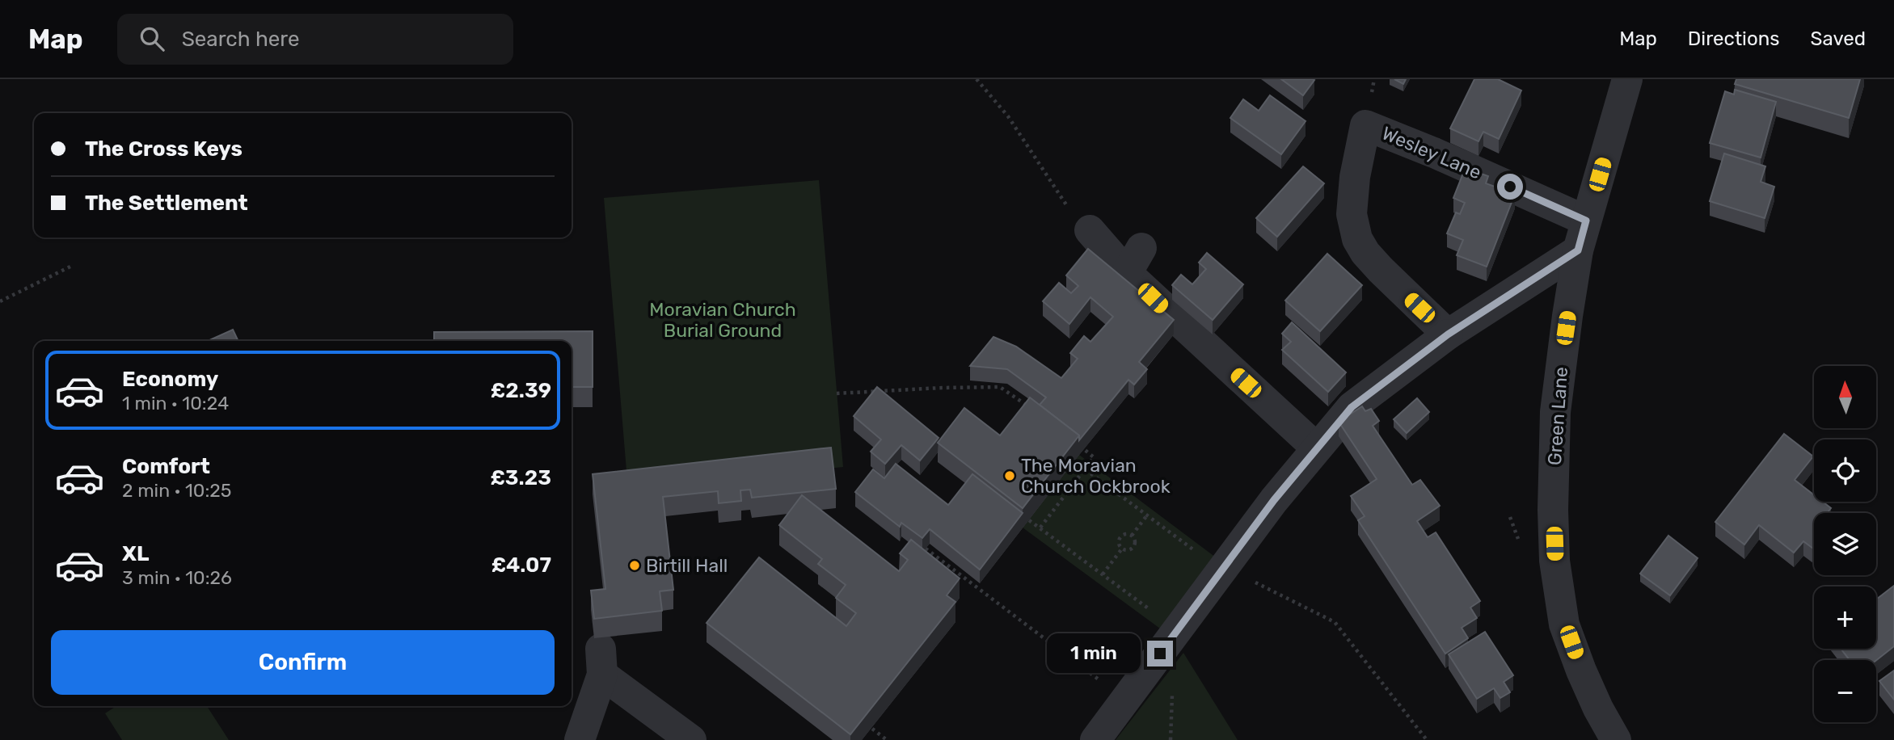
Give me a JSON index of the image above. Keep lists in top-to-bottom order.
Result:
{
  "streets": {
    "street": ["Wesley Lane", "Green Lane"]
  },
  "crossings": [
    ["Wesley Lane", "Green Lane"]
  ],
  "parks": ["Moravian Church Burial Ground"],
  "places": ["The Moravian Church Ockbrook", "Birtill Hall"],
  "north": "top",
  "page": {
    "header": "Map",
    "search": "Search here",
    "nav": ["Map", "Directions", "Saved"],
    "banner": ["The Cross Keys", "The Settlement"],
    "list": [
      {
        "name": "Economy",
        "note": "1 min · 10:24",
        "value": "£2.39"
      },
      {
        "name": "Comfort",
        "note": "2 min · 10:25",
        "value": "£3.23"
      },
      {
        "name": "XL",
        "note": "3 min · 10:26",
        "value": "£4.07"
      }
    ],
    "map_buttons": ["+", "−"],
    "buttons": "Confirm",
    "bubble": "1 min"
  }
}
